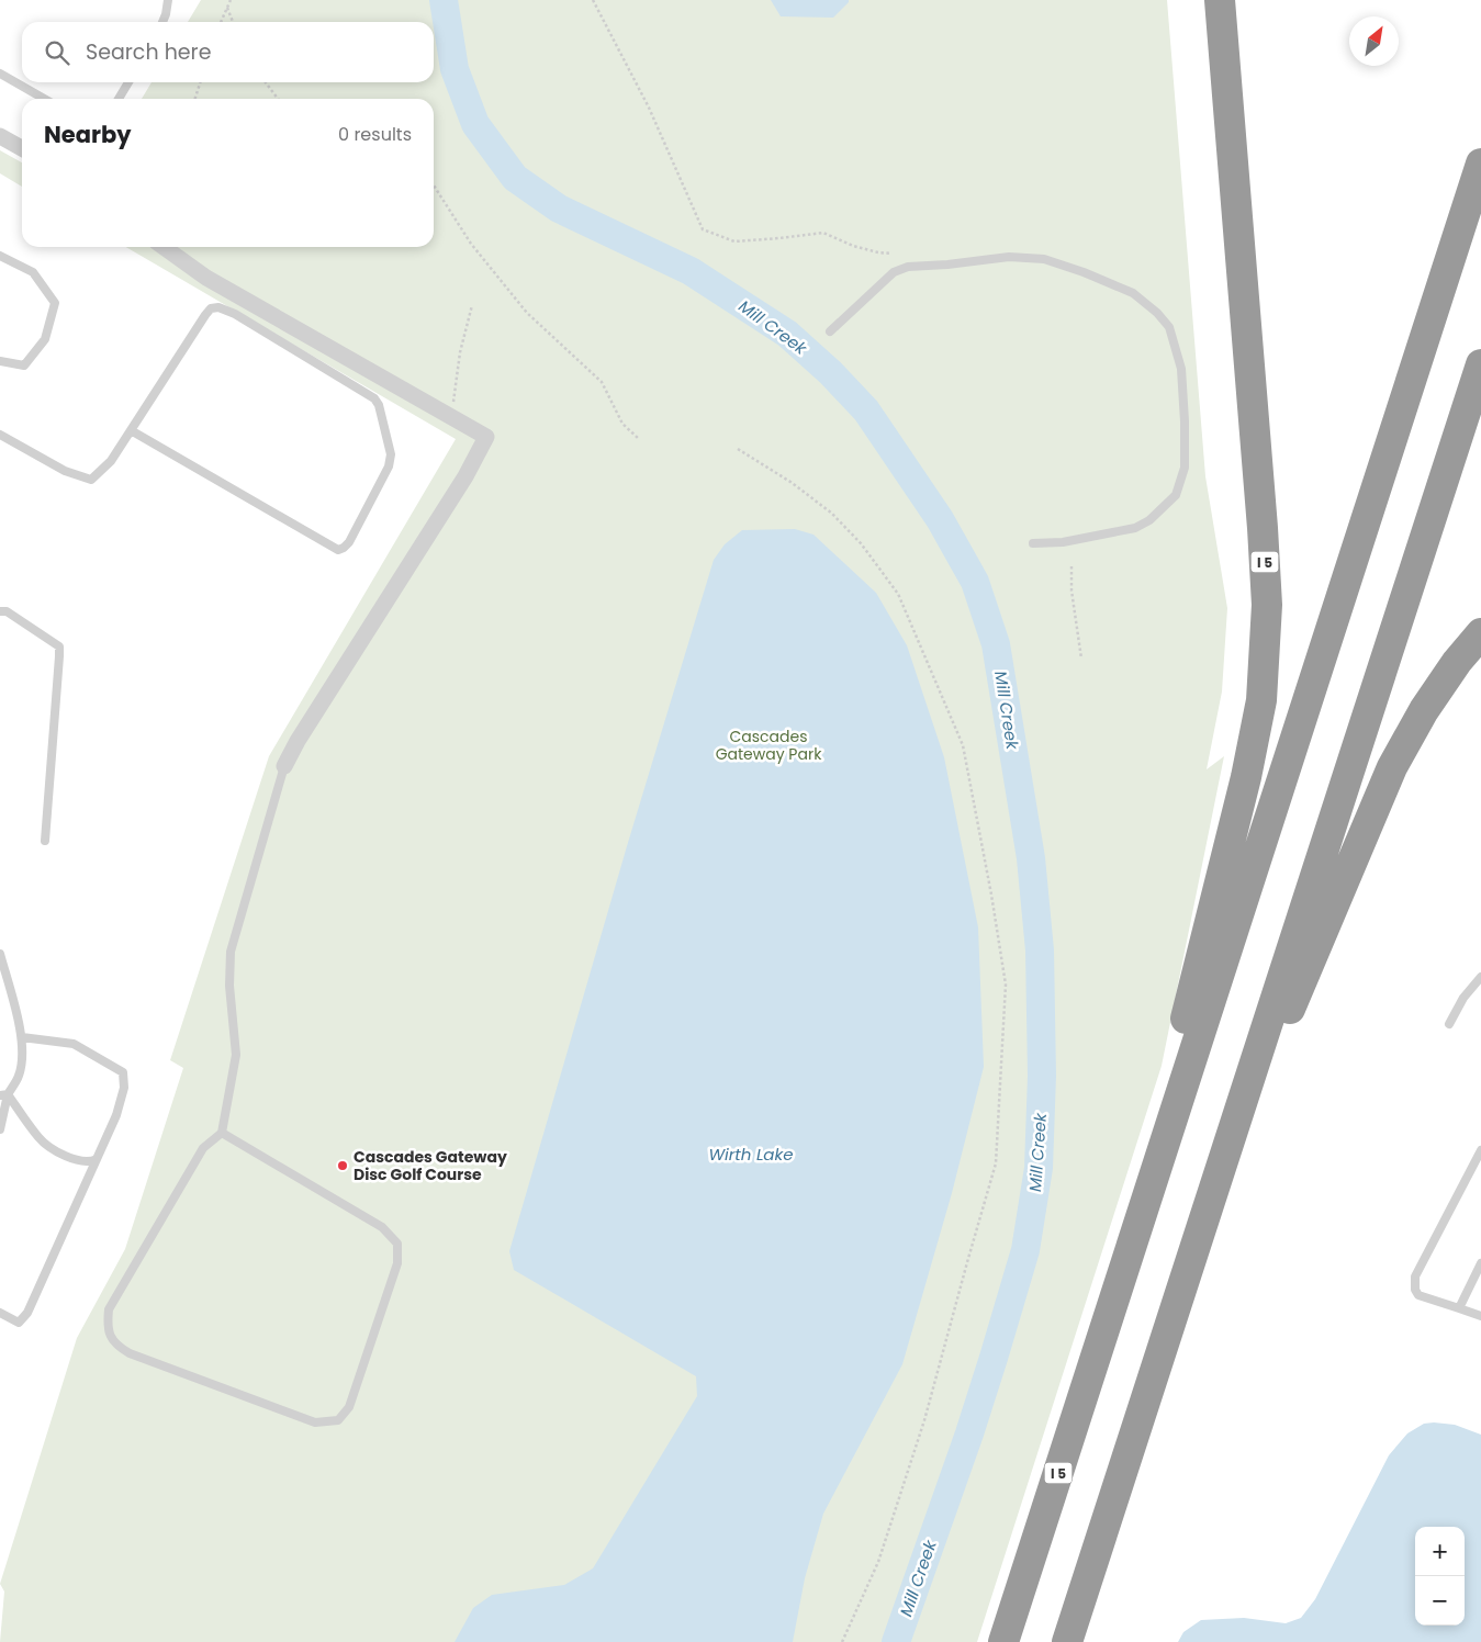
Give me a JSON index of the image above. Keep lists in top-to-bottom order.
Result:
{
  "streets": {
    "highway": ["I 5"]
  },
  "water": ["Mill Creek", "Wirth Lake"],
  "parks": ["Cascades Gateway Park"],
  "places": ["Cascades Gateway Disc Golf Course"],
  "north": "top right",
  "page": {
    "search": "Search here",
    "heading": ["Nearby", "0 results"],
    "map_buttons": ["+", "−"]
  }
}
